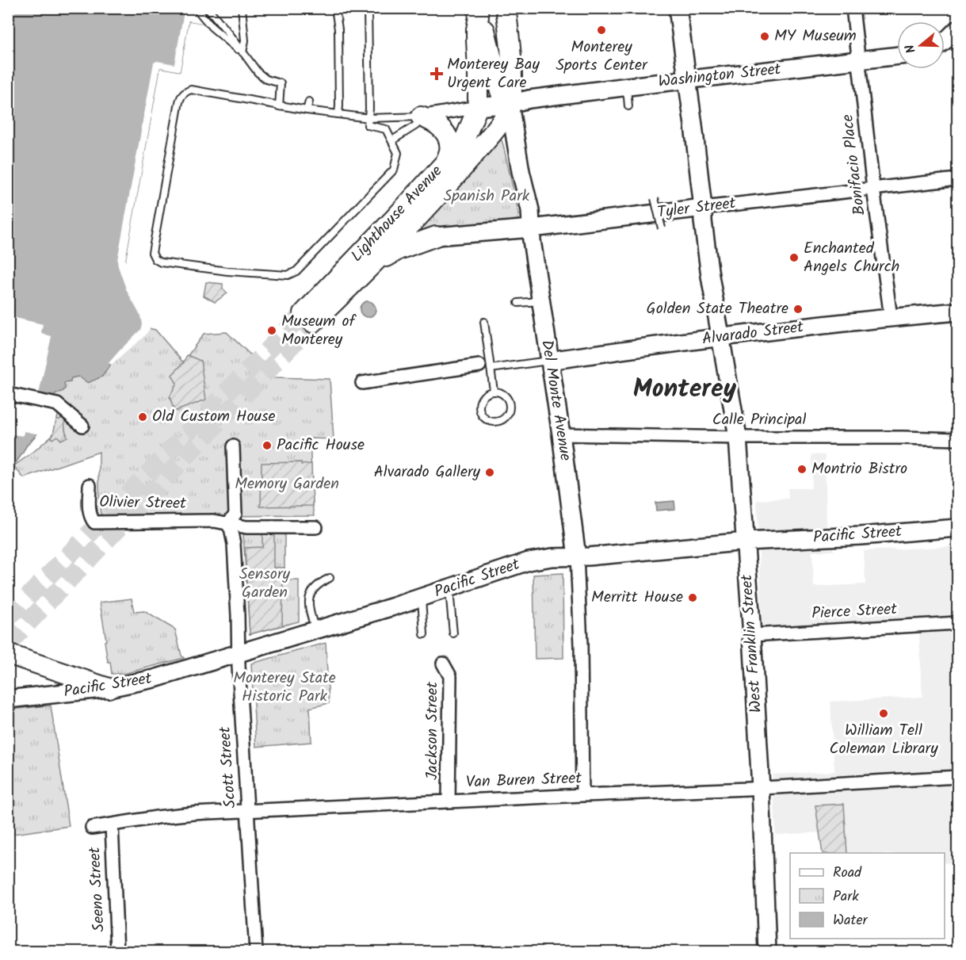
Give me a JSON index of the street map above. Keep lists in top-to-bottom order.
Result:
{
  "streets": {
    "main road": [
      "Washington Street",
      "Tyler Street",
      "Lighthouse Avenue",
      "Alvarado Street",
      "Del Monte Avenue",
      "Pacific Street",
      "West Franklin Street"
    ],
    "street": [
      "Bonifacio Place",
      "Calle Principal",
      "Olivier Street",
      "Pierce Street",
      "Jackson Street",
      "Scott Street",
      "Van Buren Street",
      "Seeno Street"
    ]
  },
  "crossings": [
    ["Washington Street", "Bonifacio Place"],
    ["Washington Street", "Lighthouse Avenue"],
    ["Washington Street", "Del Monte Avenue"],
    ["Washington Street", "West Franklin Street"],
    ["Bonifacio Place", "Tyler Street"],
    ["Bonifacio Place", "Alvarado Street"],
    ["Tyler Street", "Del Monte Avenue"],
    ["Tyler Street", "West Franklin Street"],
    ["Lighthouse Avenue", "Del Monte Avenue"],
    ["Alvarado Street", "Del Monte Avenue"],
    ["Alvarado Street", "West Franklin Street"],
    ["Del Monte Avenue", "Calle Principal"],
    ["Del Monte Avenue", "Pacific Street"],
    ["Del Monte Avenue", "Van Buren Street"],
    ["Calle Principal", "West Franklin Street"],
    ["Olivier Street", "Scott Street"],
    ["Pacific Street", "West Franklin Street"],
    ["Pacific Street", "Scott Street"],
    ["Pierce Street", "West Franklin Street"],
    ["West Franklin Street", "Van Buren Street"],
    ["Jackson Street", "Van Buren Street"],
    ["Scott Street", "Van Buren Street"],
    ["Van Buren Street", "Seeno Street"]
  ],
  "districts": ["Monterey"],
  "parks": [
    "Spanish Park",
    "Memory Garden",
    "Sensory Garden",
    "Monterey State Historic Park"
  ],
  "places": {
    "other": [
      "Monterey Sports Center",
      "MY Museum",
      "Enchanted Angels Church",
      "Golden State Theatre",
      "Museum of Monterey",
      "Old Custom House",
      "Pacific House",
      "Montrio Bistro",
      "Alvarado Gallery",
      "Merritt House",
      "William Tell Coleman Library"
    ],
    "health": ["Monterey Bay Urgent Care"]
  },
  "legend": ["Road", "Park", "Water"],
  "north": "left"
}
